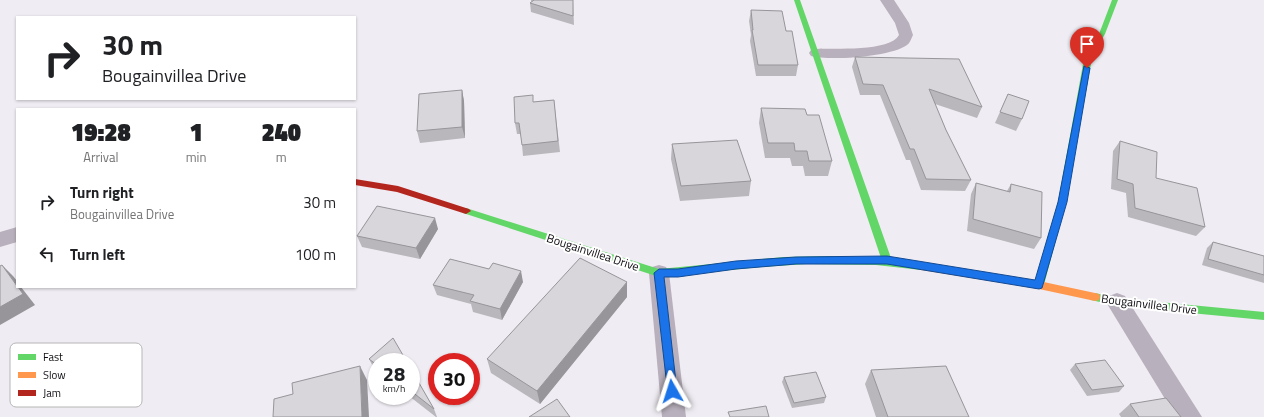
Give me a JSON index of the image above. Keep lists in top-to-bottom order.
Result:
{
  "streets": {
    "street": ["Bougainvillea Drive"]
  },
  "legend": ["Fast", "Slow", "Jam"],
  "page": {
    "turn": ["30 m", "Bougainvillea Drive"],
    "eta": [
      "19:28",
      "Arrival",
      "1",
      "min",
      "240",
      "m"
    ],
    "list": [
      {
        "name": "Turn right",
        "note": "Bougainvillea Drive",
        "value": "30 m"
      },
      {
        "name": "Turn left",
        "value": "100 m"
      }
    ],
    "speed": "28 km/h",
    "limit": "30"
  }
}
